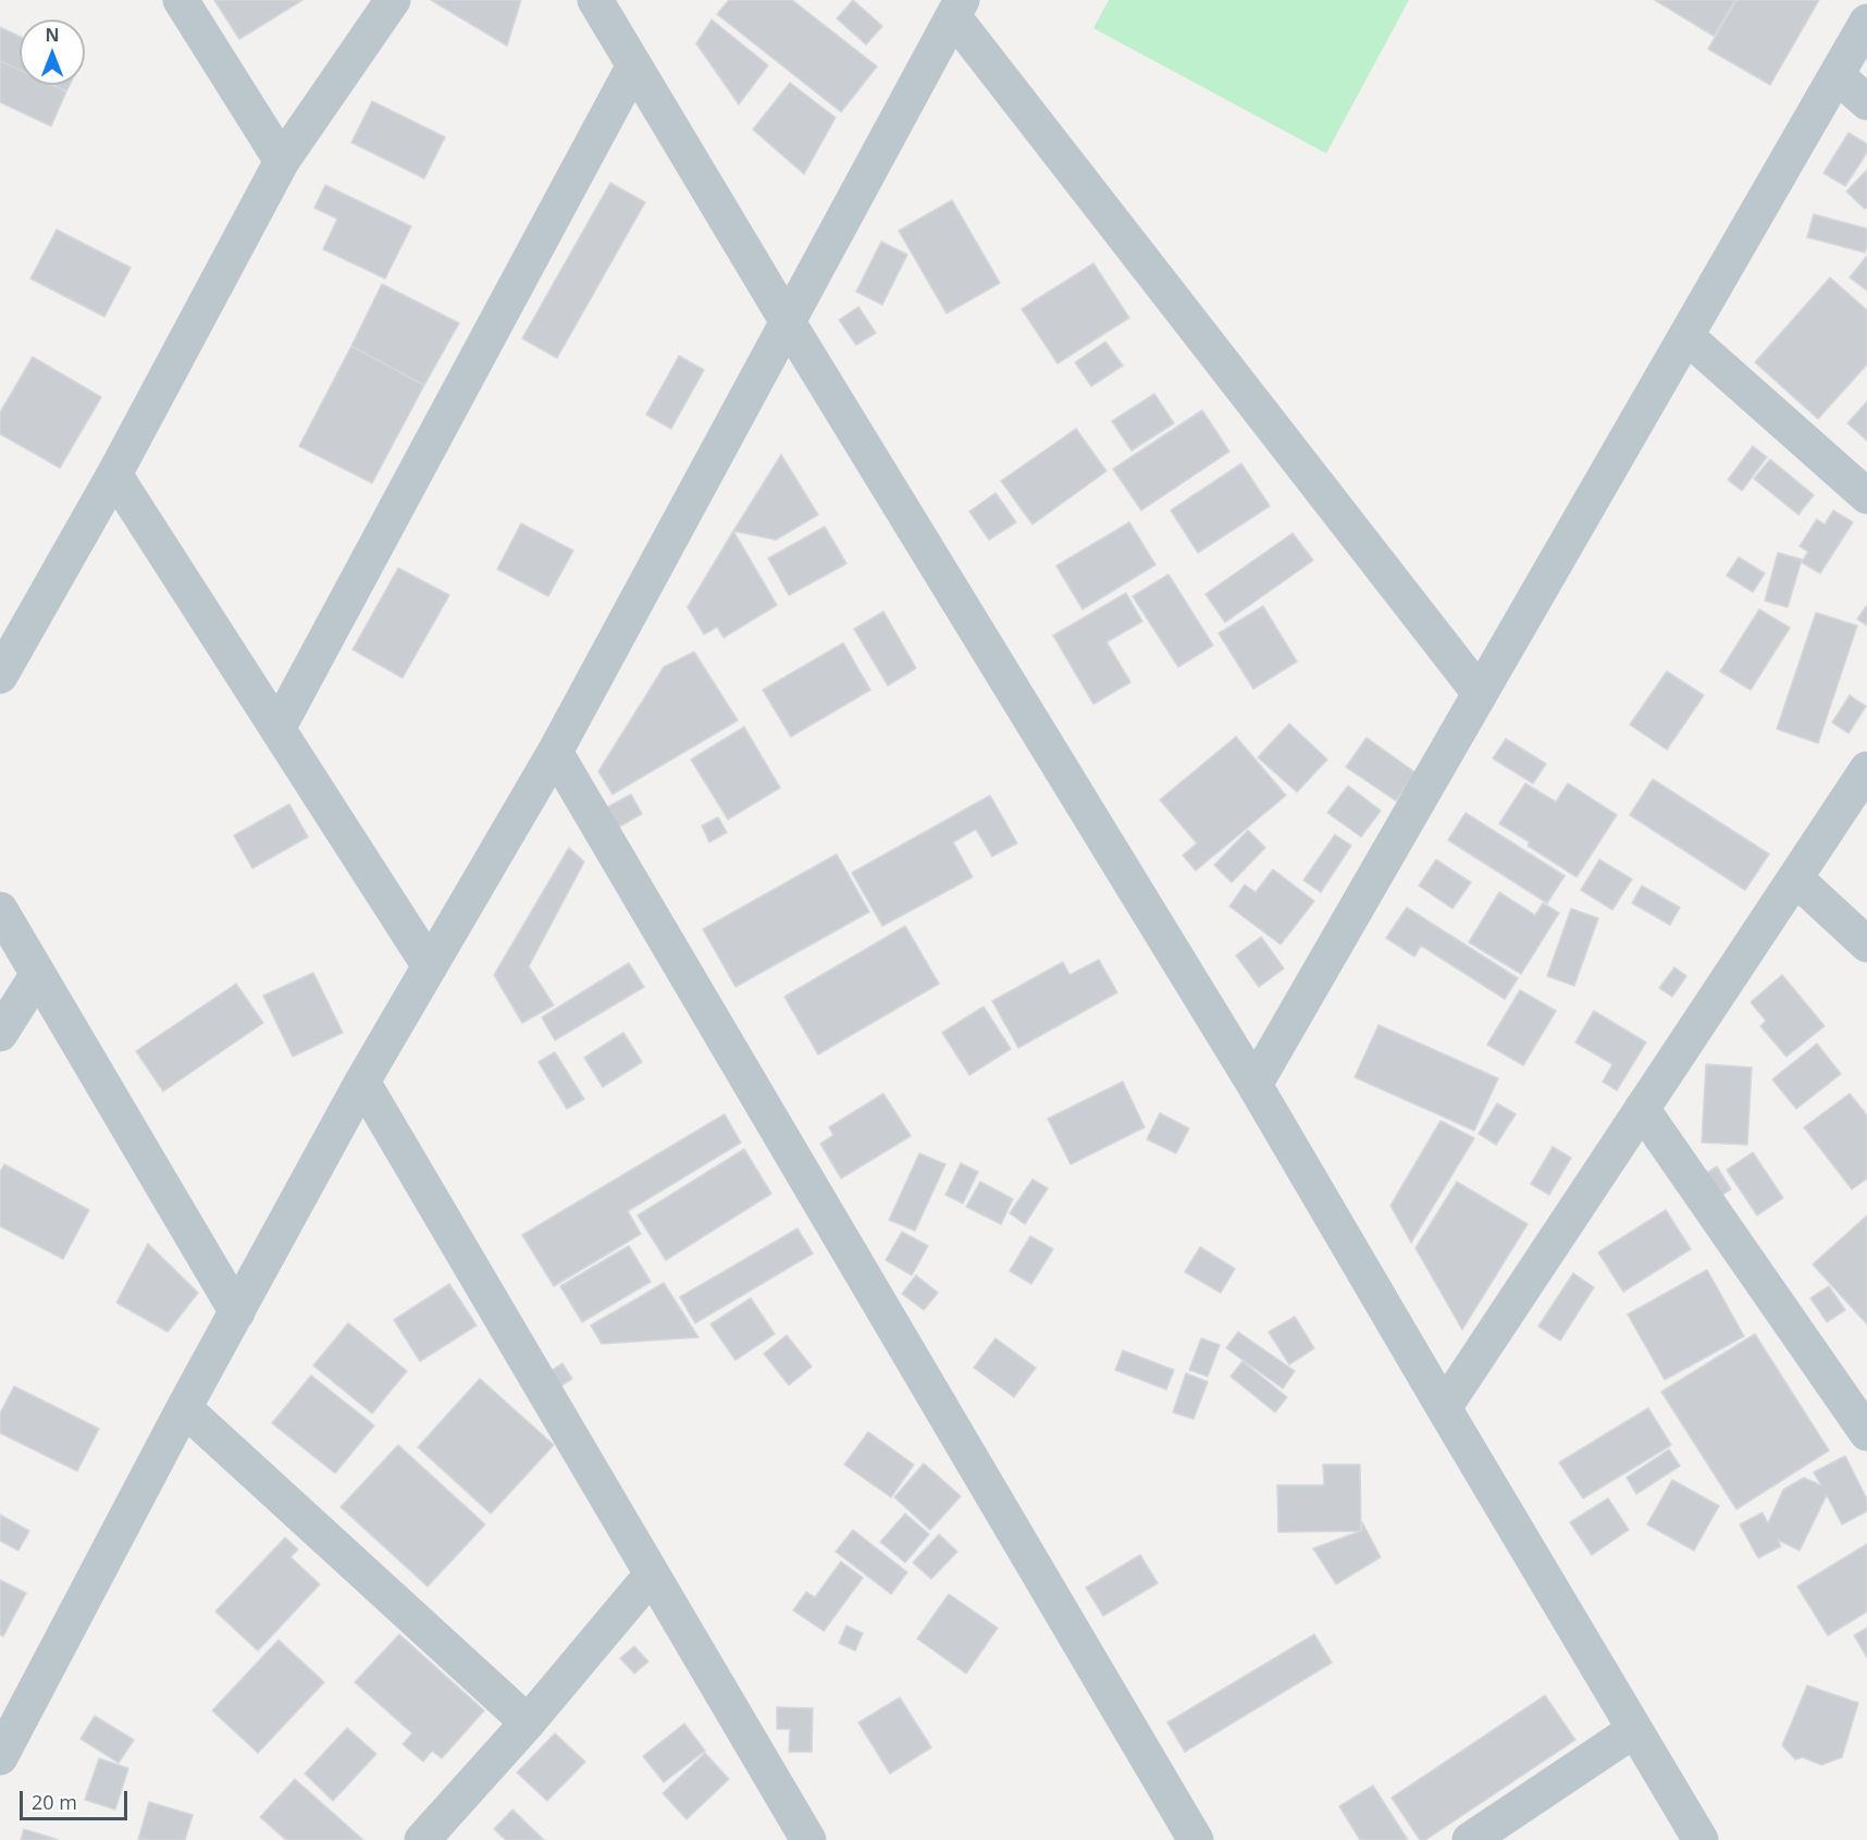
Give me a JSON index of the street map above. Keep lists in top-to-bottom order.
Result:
{
  "scale_bar": "20 m",
  "north": "top"
}
